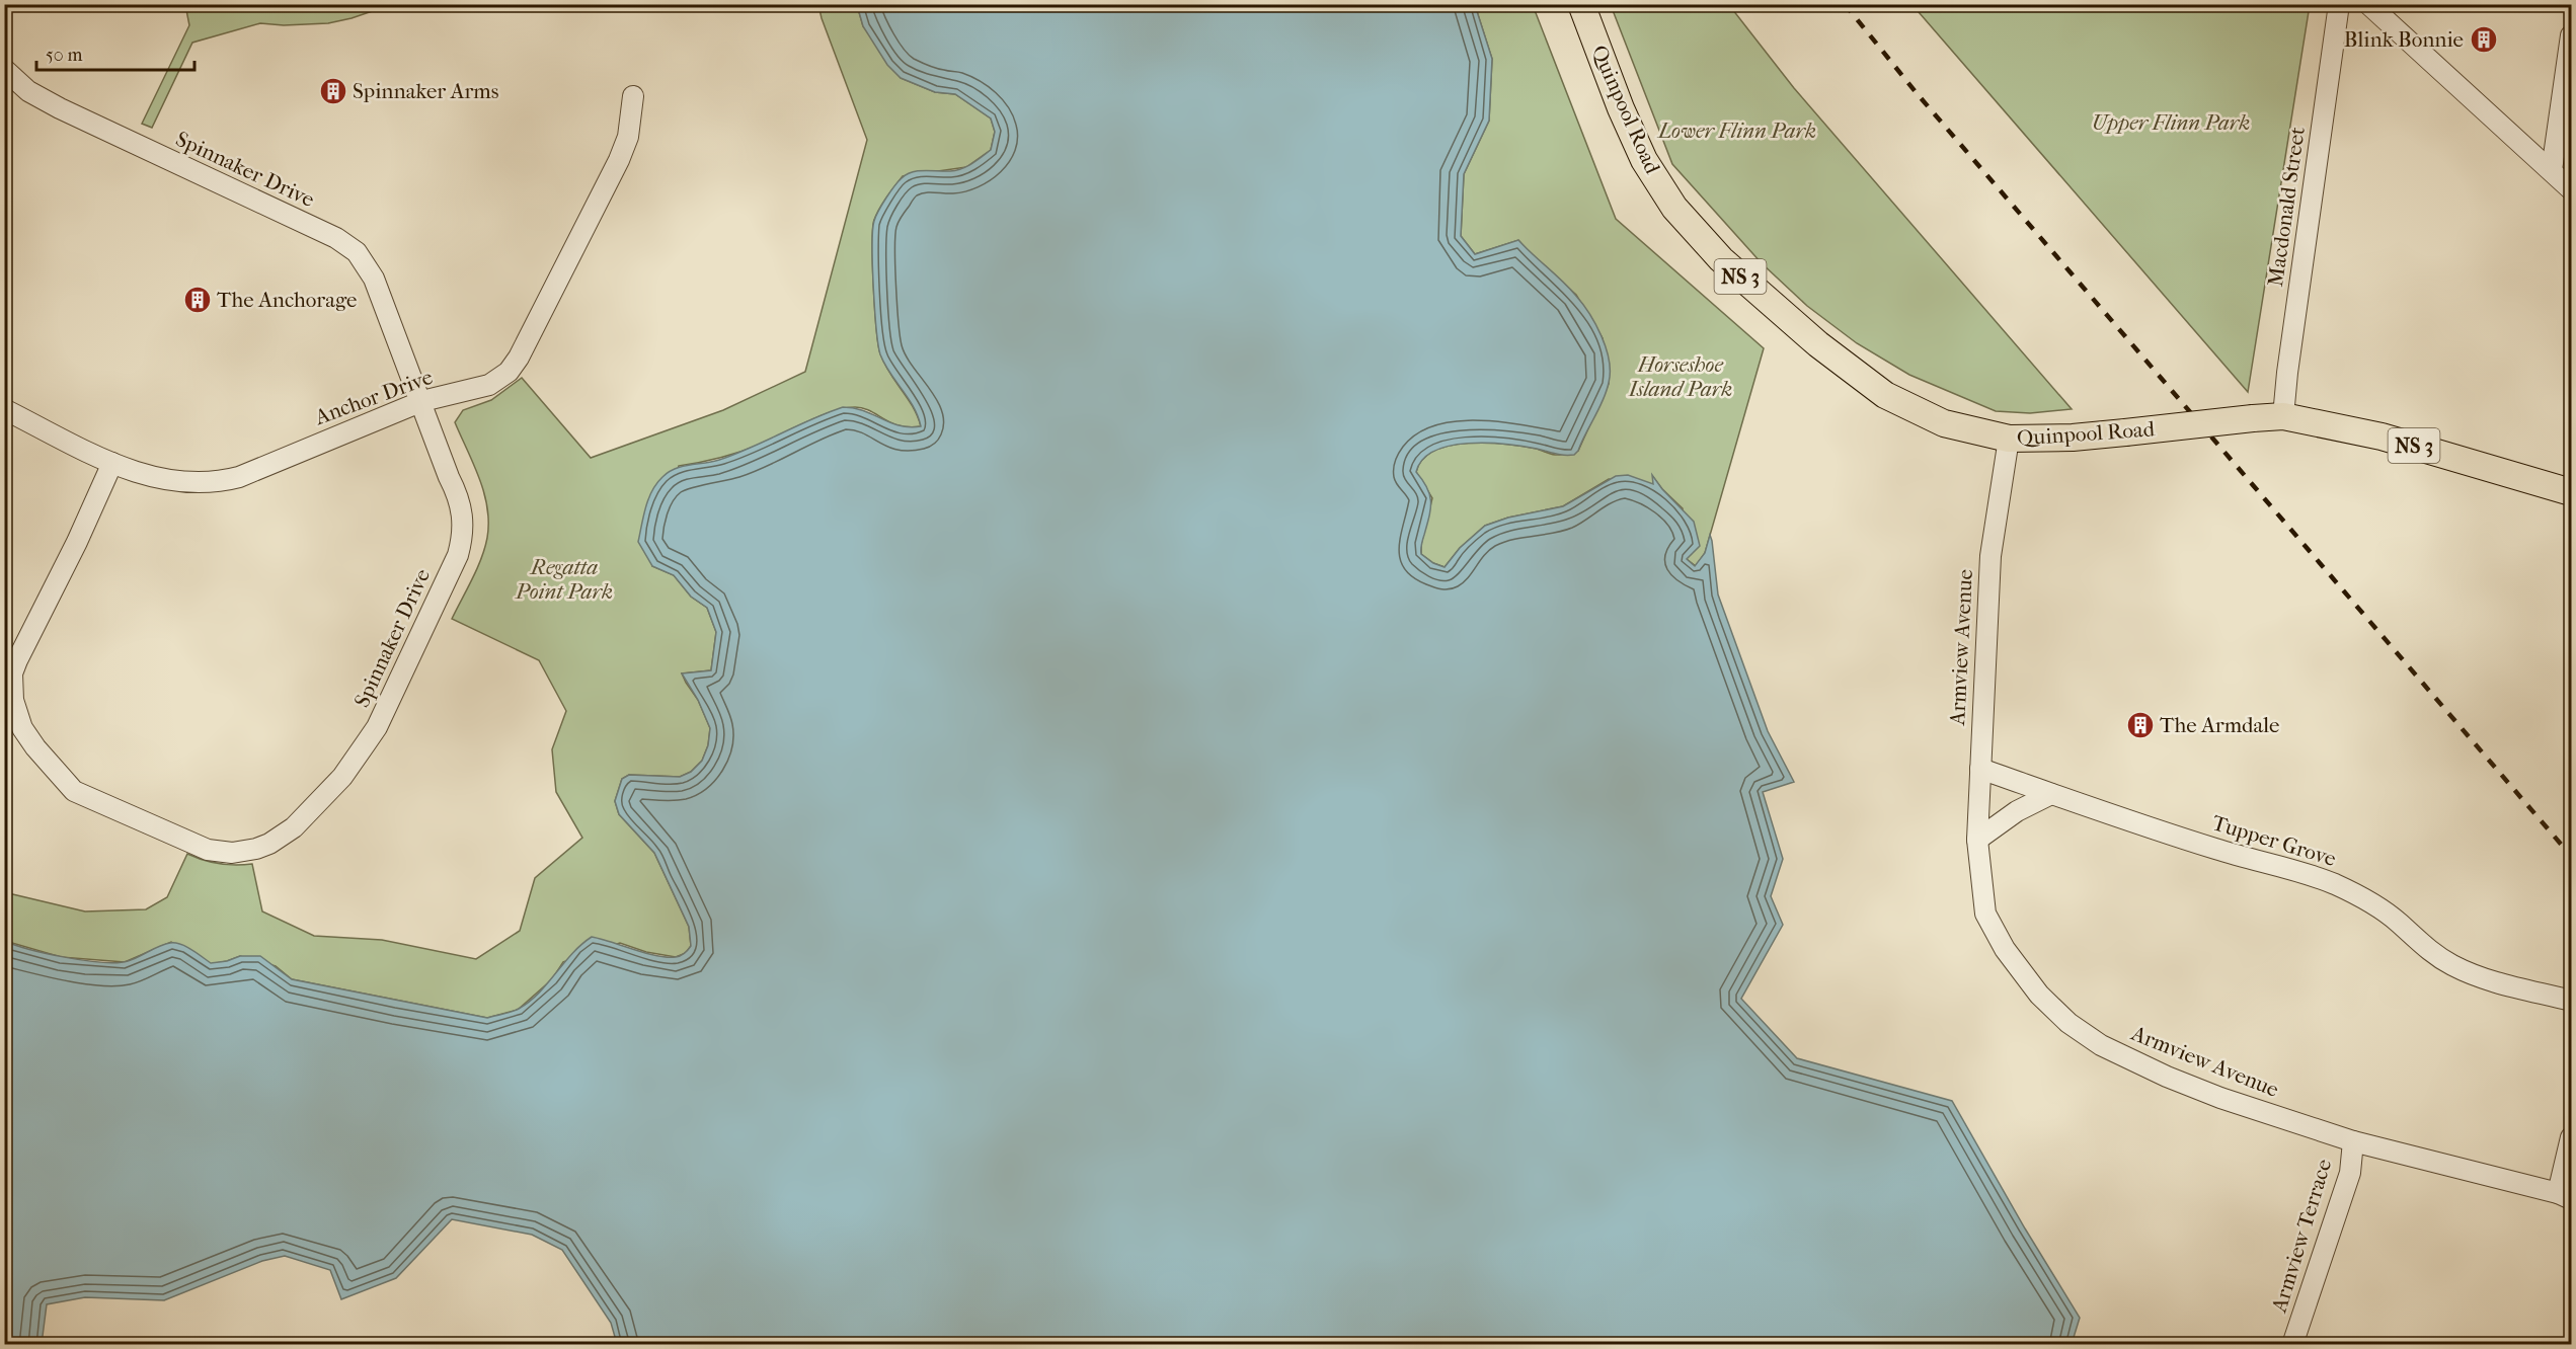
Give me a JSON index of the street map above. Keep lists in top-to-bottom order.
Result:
{
  "streets": {
    "main road": ["Quinpool Road", "NS 3"],
    "street": [
      "Spinnaker Drive",
      "Macdonald Street",
      "Anchor Drive",
      "Armview Avenue",
      "Tupper Grove",
      "Armview Terrace"
    ]
  },
  "crossings": [
    ["Quinpool Road", "Macdonald Street"],
    ["Quinpool Road", "Armview Avenue"],
    ["Spinnaker Drive", "Anchor Drive"],
    ["Armview Avenue", "Tupper Grove"],
    ["Armview Avenue", "Armview Terrace"]
  ],
  "parks": [
    "Upper Flinn Park",
    "Lower Flinn Park",
    "Horseshoe Island Park",
    "Regatta Point Park"
  ],
  "places": {
    "building": [
      "Blink Bonnie",
      "Spinnaker Arms",
      "The Anchorage",
      "The Armdale"
    ]
  },
  "scale_bar": "50 m"
}
